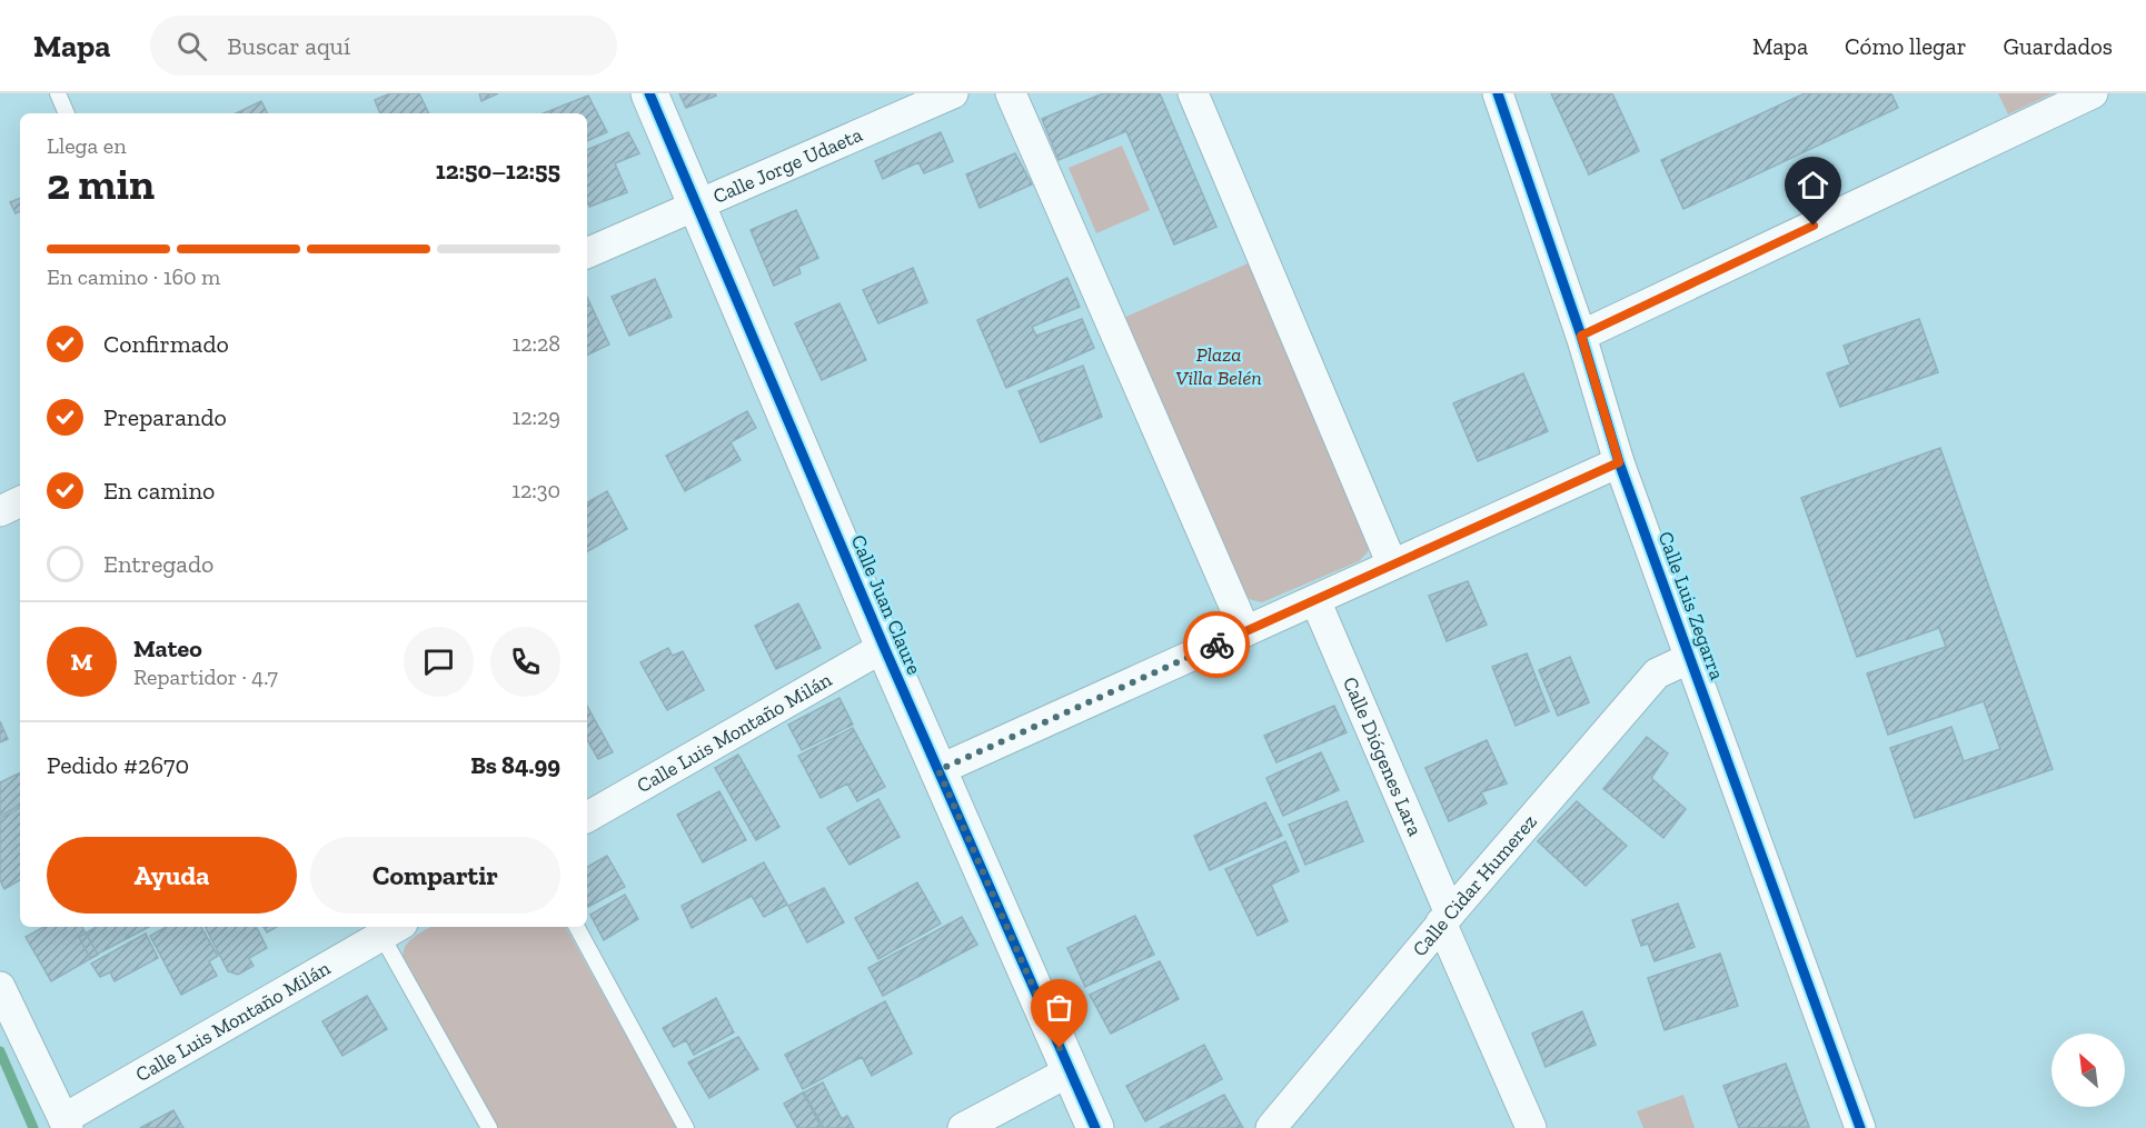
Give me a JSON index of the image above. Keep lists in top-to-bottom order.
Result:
{
  "streets": {
    "street": [
      "Calle Jorge Udaeta",
      "Calle Juan Claure",
      "Calle Luis Zegarra",
      "Calle Luis Montaño Milán",
      "Calle Diógenes Lara",
      "Calle Cidar Humerez"
    ]
  },
  "crossings": [
    ["Calle Jorge Udaeta", "Calle Juan Claure"],
    ["Calle Juan Claure", "Calle Luis Montaño Milán"],
    ["Calle Luis Zegarra", "Calle Cidar Humerez"],
    ["Calle Diógenes Lara", "Calle Cidar Humerez"]
  ],
  "parks": ["Plaza Villa Belén"],
  "north": "top left",
  "page": {
    "header": "Mapa",
    "search": "Buscar aquí",
    "nav": ["Mapa", "Cómo llegar", "Guardados"],
    "heading": ["2 min", "Llega en", "12:50–12:55"],
    "panel": [
      "Mateo",
      "Repartidor · 4.7",
      "Pedido #2670",
      "Bs 84.99"
    ],
    "bar": "En camino · 160 m",
    "list": [
      ["Confirmado", "12:28"],
      ["Preparando", "12:29"],
      ["En camino", "12:30"],
      "Entregado"
    ],
    "round": "M",
    "buttons": ["Ayuda", "Compartir"]
  }
}
